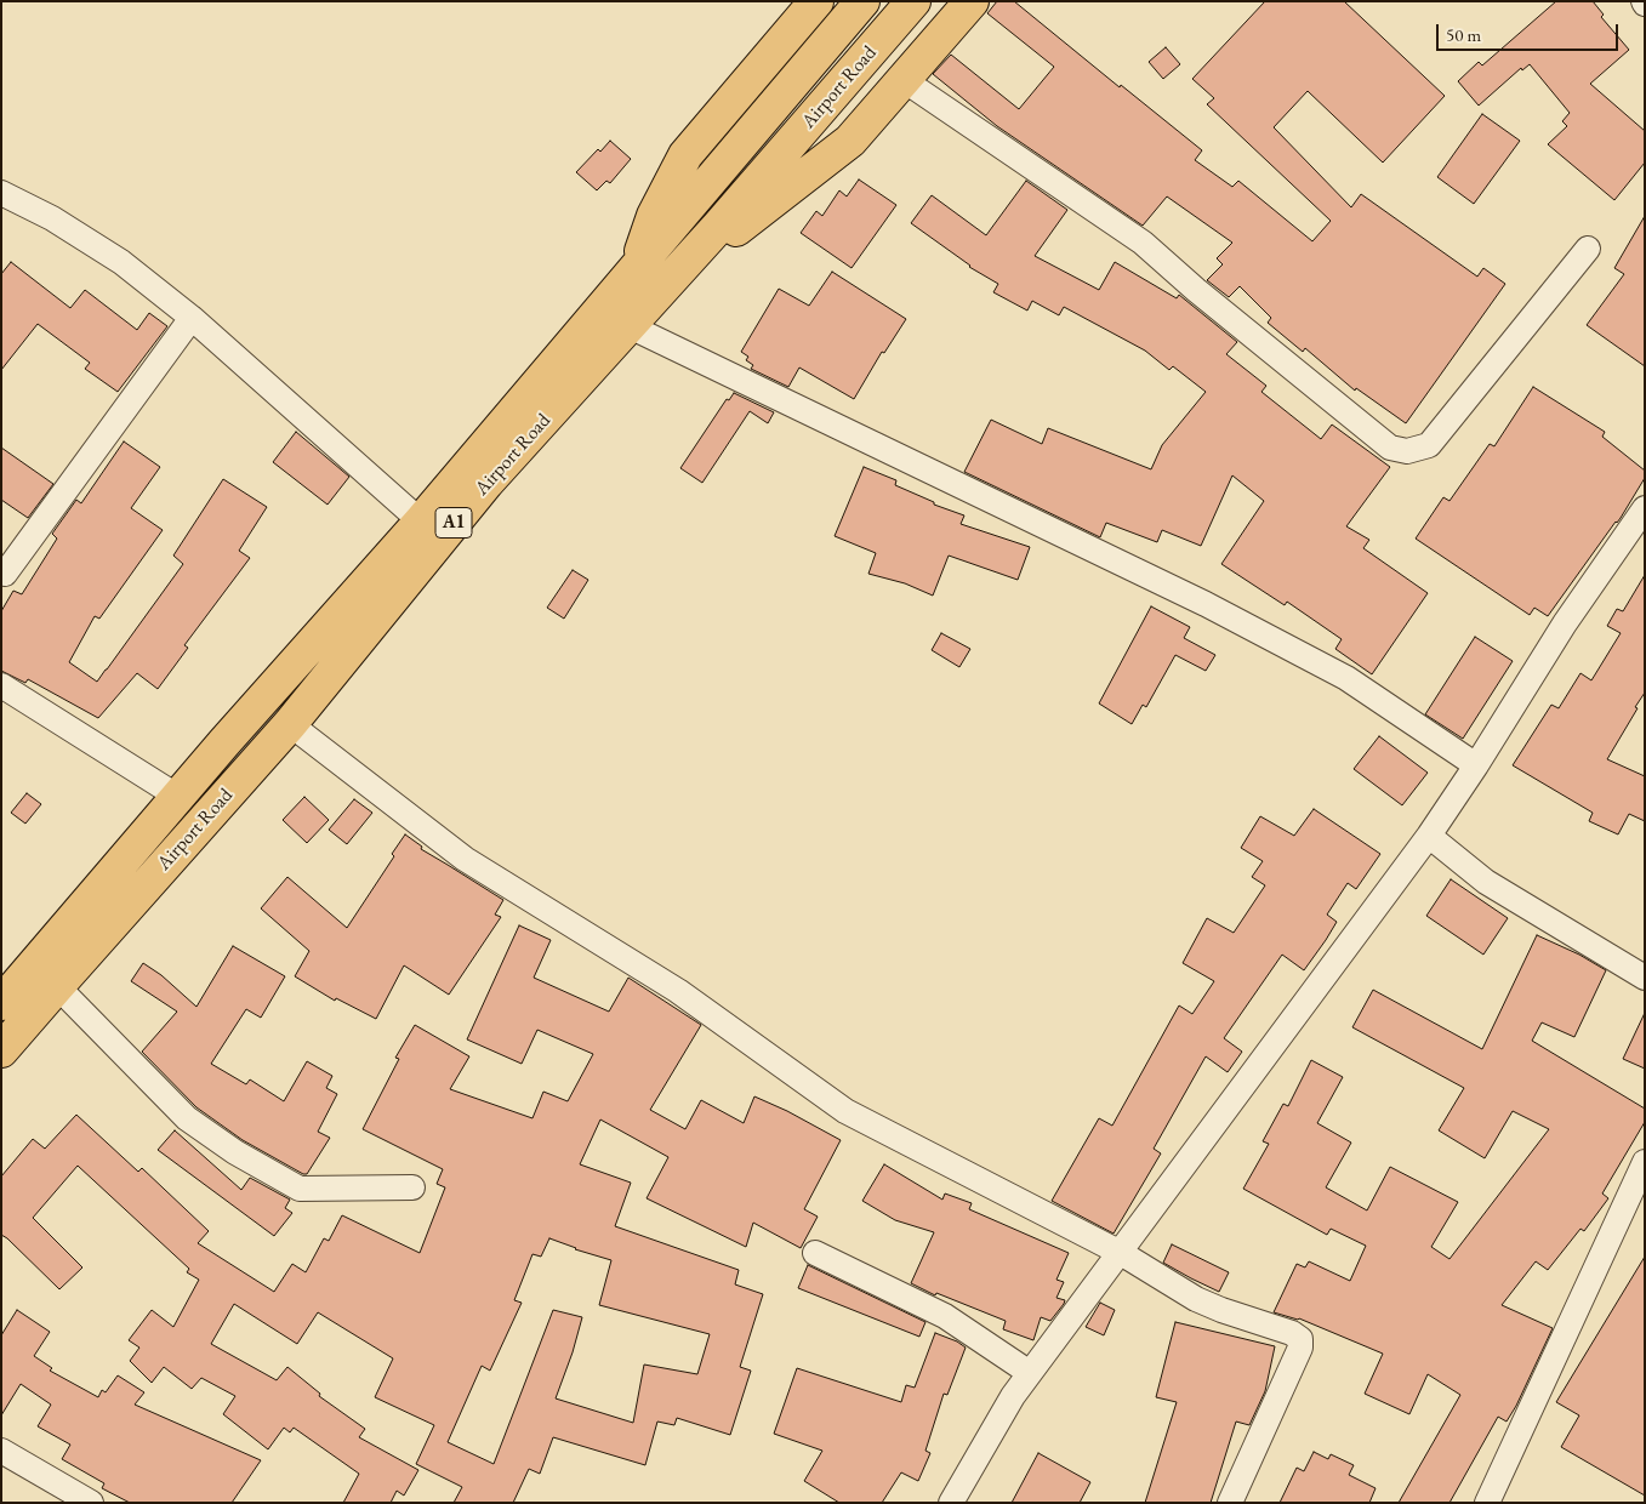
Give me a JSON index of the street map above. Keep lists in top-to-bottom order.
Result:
{
  "streets": {
    "highway": ["Airport Road", "A1"]
  },
  "scale_bar": "50 m"
}
